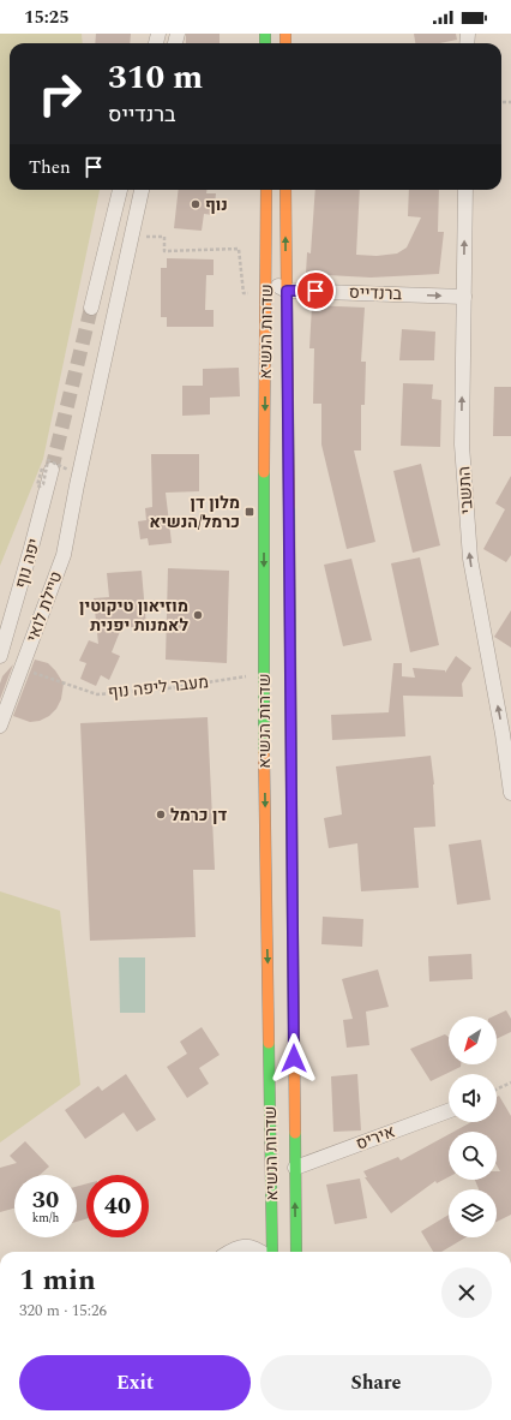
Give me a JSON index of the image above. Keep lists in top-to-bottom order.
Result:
{
  "streets": {
    "street": [
      "ברנדייס",
      "שדרות הנשיא",
      "התשבי",
      "יפה נוף",
      "טיילת לואי",
      "איריס"
    ],
    "path": ["מעבר ליפה נוף"]
  },
  "crossings": [
    ["ברנדייס", "שדרות הנשיא"],
    ["ברנדייס", "התשבי"],
    ["שדרות הנשיא", "איריס"],
    ["טיילת לואי", "מעבר ליפה נוף"]
  ],
  "one_way": ["ברנדייס", "התשבי"],
  "places": {
    "other": ["נוף", "מוזיאון טיקוטין לאמנות יפנית", "דן כרמל"],
    "transit": ["מלון דן כרמל/הנשיא"]
  },
  "north": "bottom left",
  "page": {
    "status": "15:25",
    "turn": ["310 m", "ברנדייס"],
    "then": "Then",
    "speed": "30 km/h",
    "limit": "40",
    "heading": ["1 min", "320 m · 15:26"],
    "buttons": ["Exit", "Share"]
  }
}
